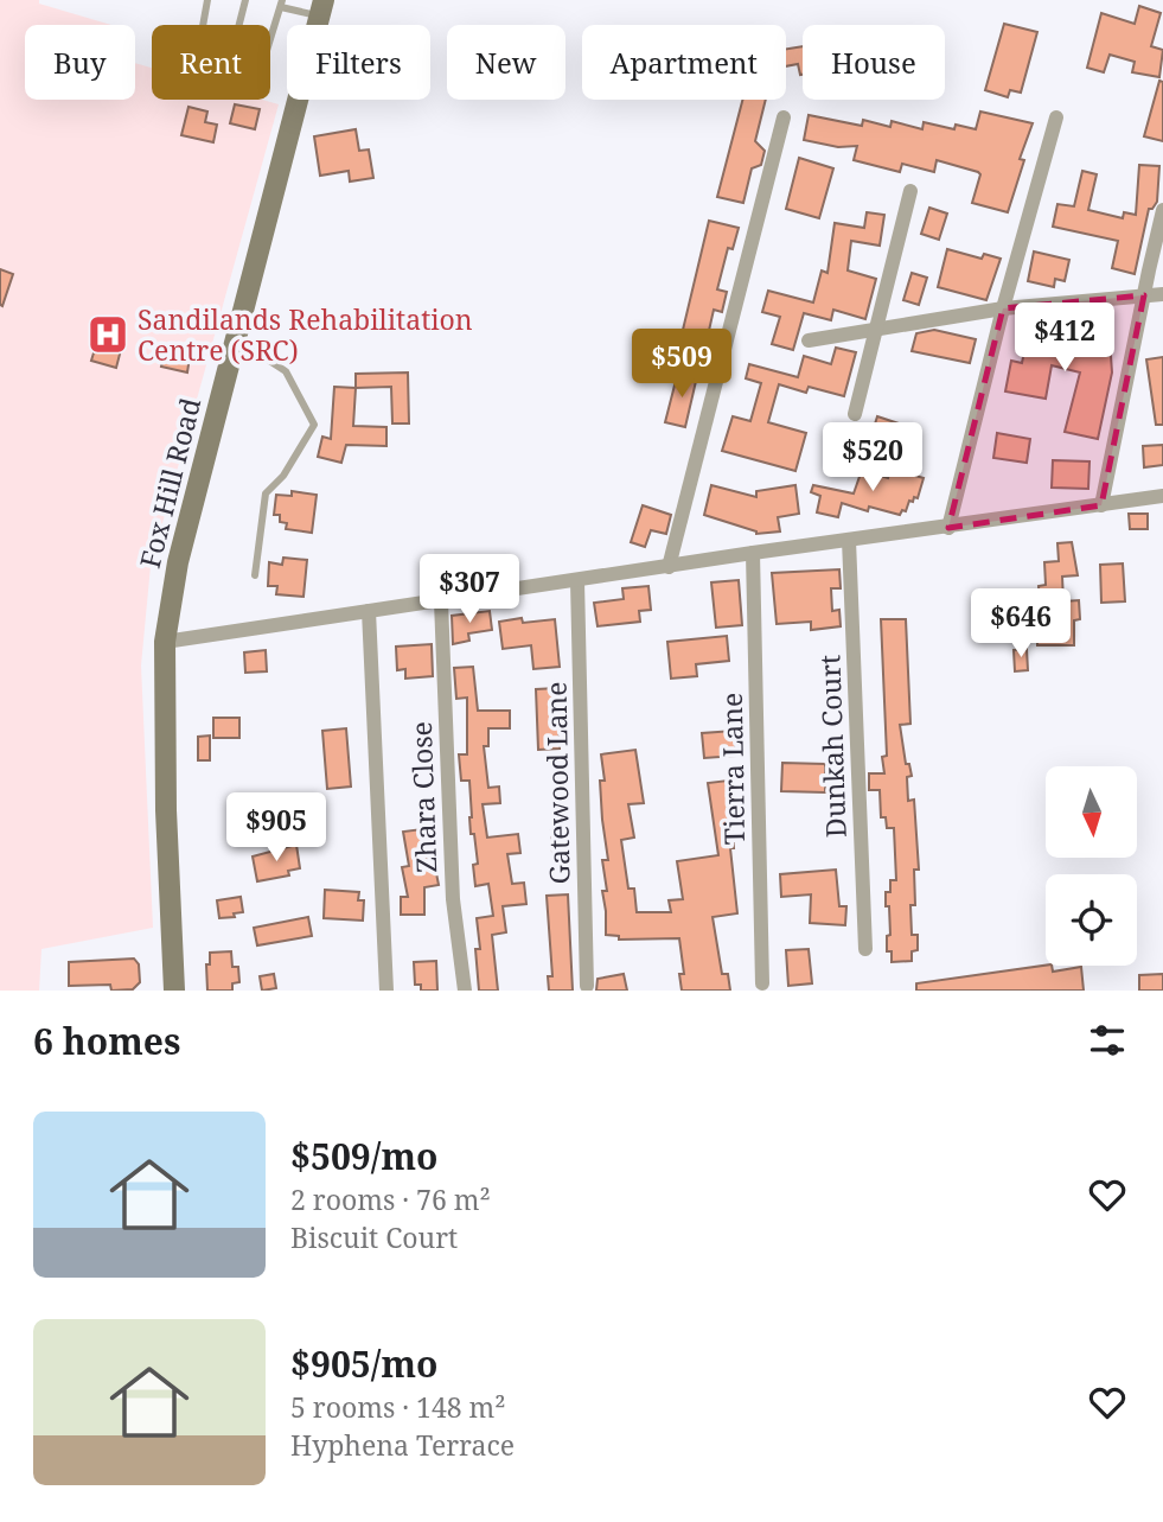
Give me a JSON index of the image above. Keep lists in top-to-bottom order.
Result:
{
  "streets": {
    "main road": ["Fox Hill Road"],
    "street": [
      "Dunkah Court",
      "Tierra Lane",
      "Gatewood Lane",
      "Zhara Close"
    ]
  },
  "places": {
    "hospital": ["Sandilands Rehabilitation Centre (SRC)"]
  },
  "north": "bottom",
  "page": {
    "chip": [
      "Buy",
      "Rent",
      "Filters",
      "New",
      "Apartment",
      "House"
    ],
    "price": [
      "$412",
      "$509",
      "$520",
      "$307",
      "$646",
      "$905"
    ],
    "heading": "6 homes",
    "list": [
      {
        "name": "$509/mo",
        "note": "2 rooms · 76 m² · Biscuit Court"
      },
      {
        "name": "$905/mo",
        "note": "5 rooms · 148 m² · Hyphena Terrace"
      }
    ]
  }
}
